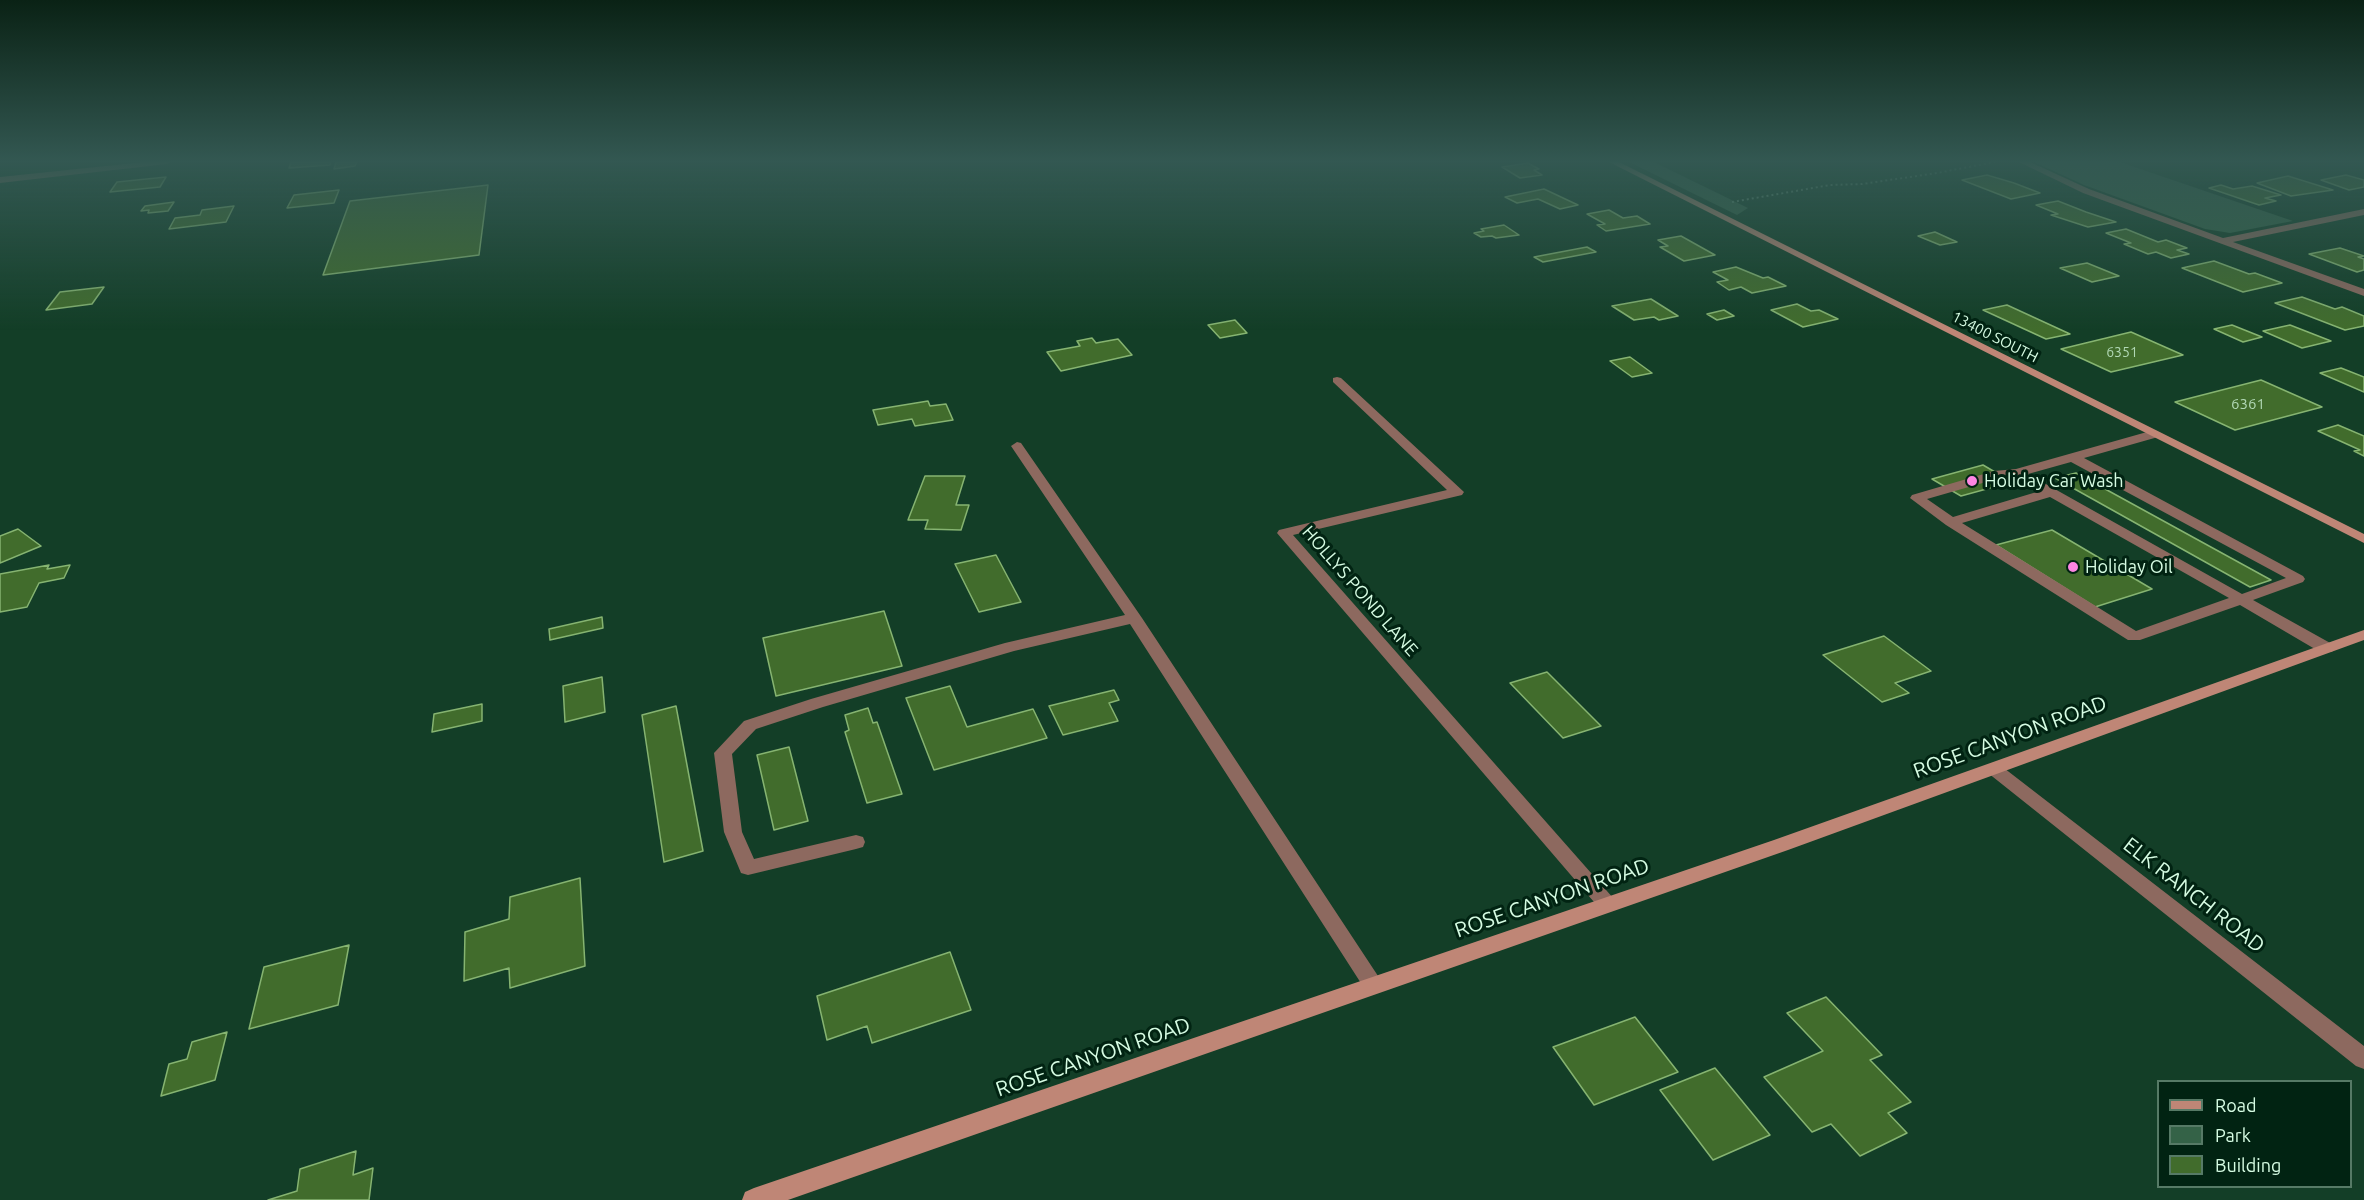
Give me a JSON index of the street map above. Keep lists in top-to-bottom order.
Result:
{
  "streets": {
    "main road": ["13400 SOUTH", "ROSE CANYON ROAD"],
    "street": ["HOLLYS POND LANE", "ELK RANCH ROAD"]
  },
  "crossings": [
    ["HOLLYS POND LANE", "ROSE CANYON ROAD"],
    ["ROSE CANYON ROAD", "ELK RANCH ROAD"]
  ],
  "places": ["Holiday Car Wash", "Holiday Oil"],
  "house_numbers": ["6351", "6361"],
  "legend": ["Road", "Park", "Building"]
}
